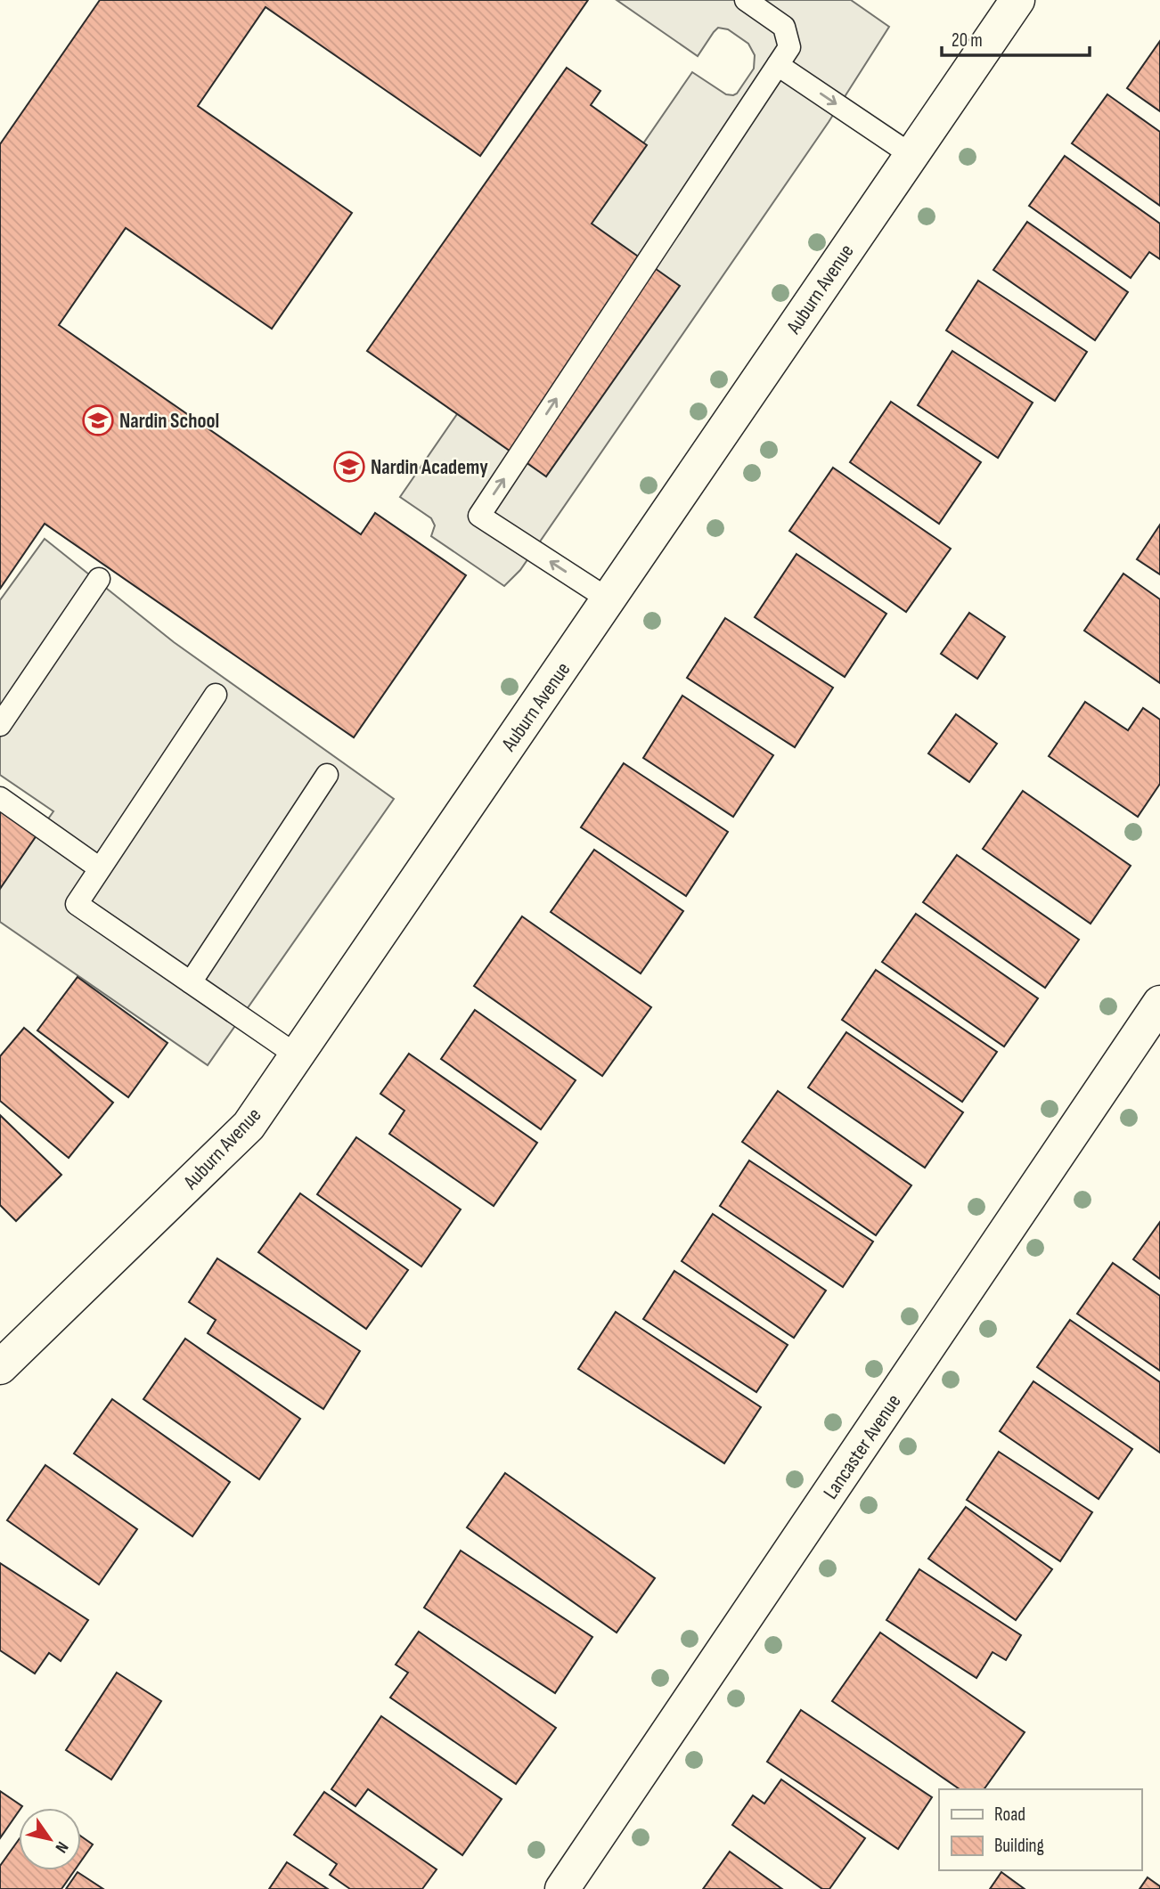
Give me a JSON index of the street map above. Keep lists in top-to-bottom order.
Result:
{
  "streets": {
    "street": ["Auburn Avenue", "Lancaster Avenue"]
  },
  "places": {
    "school or university": ["Nardin School", "Nardin Academy"]
  },
  "legend": ["Road", "Building"],
  "scale_bar": "20 m",
  "north": "bottom right"
}
